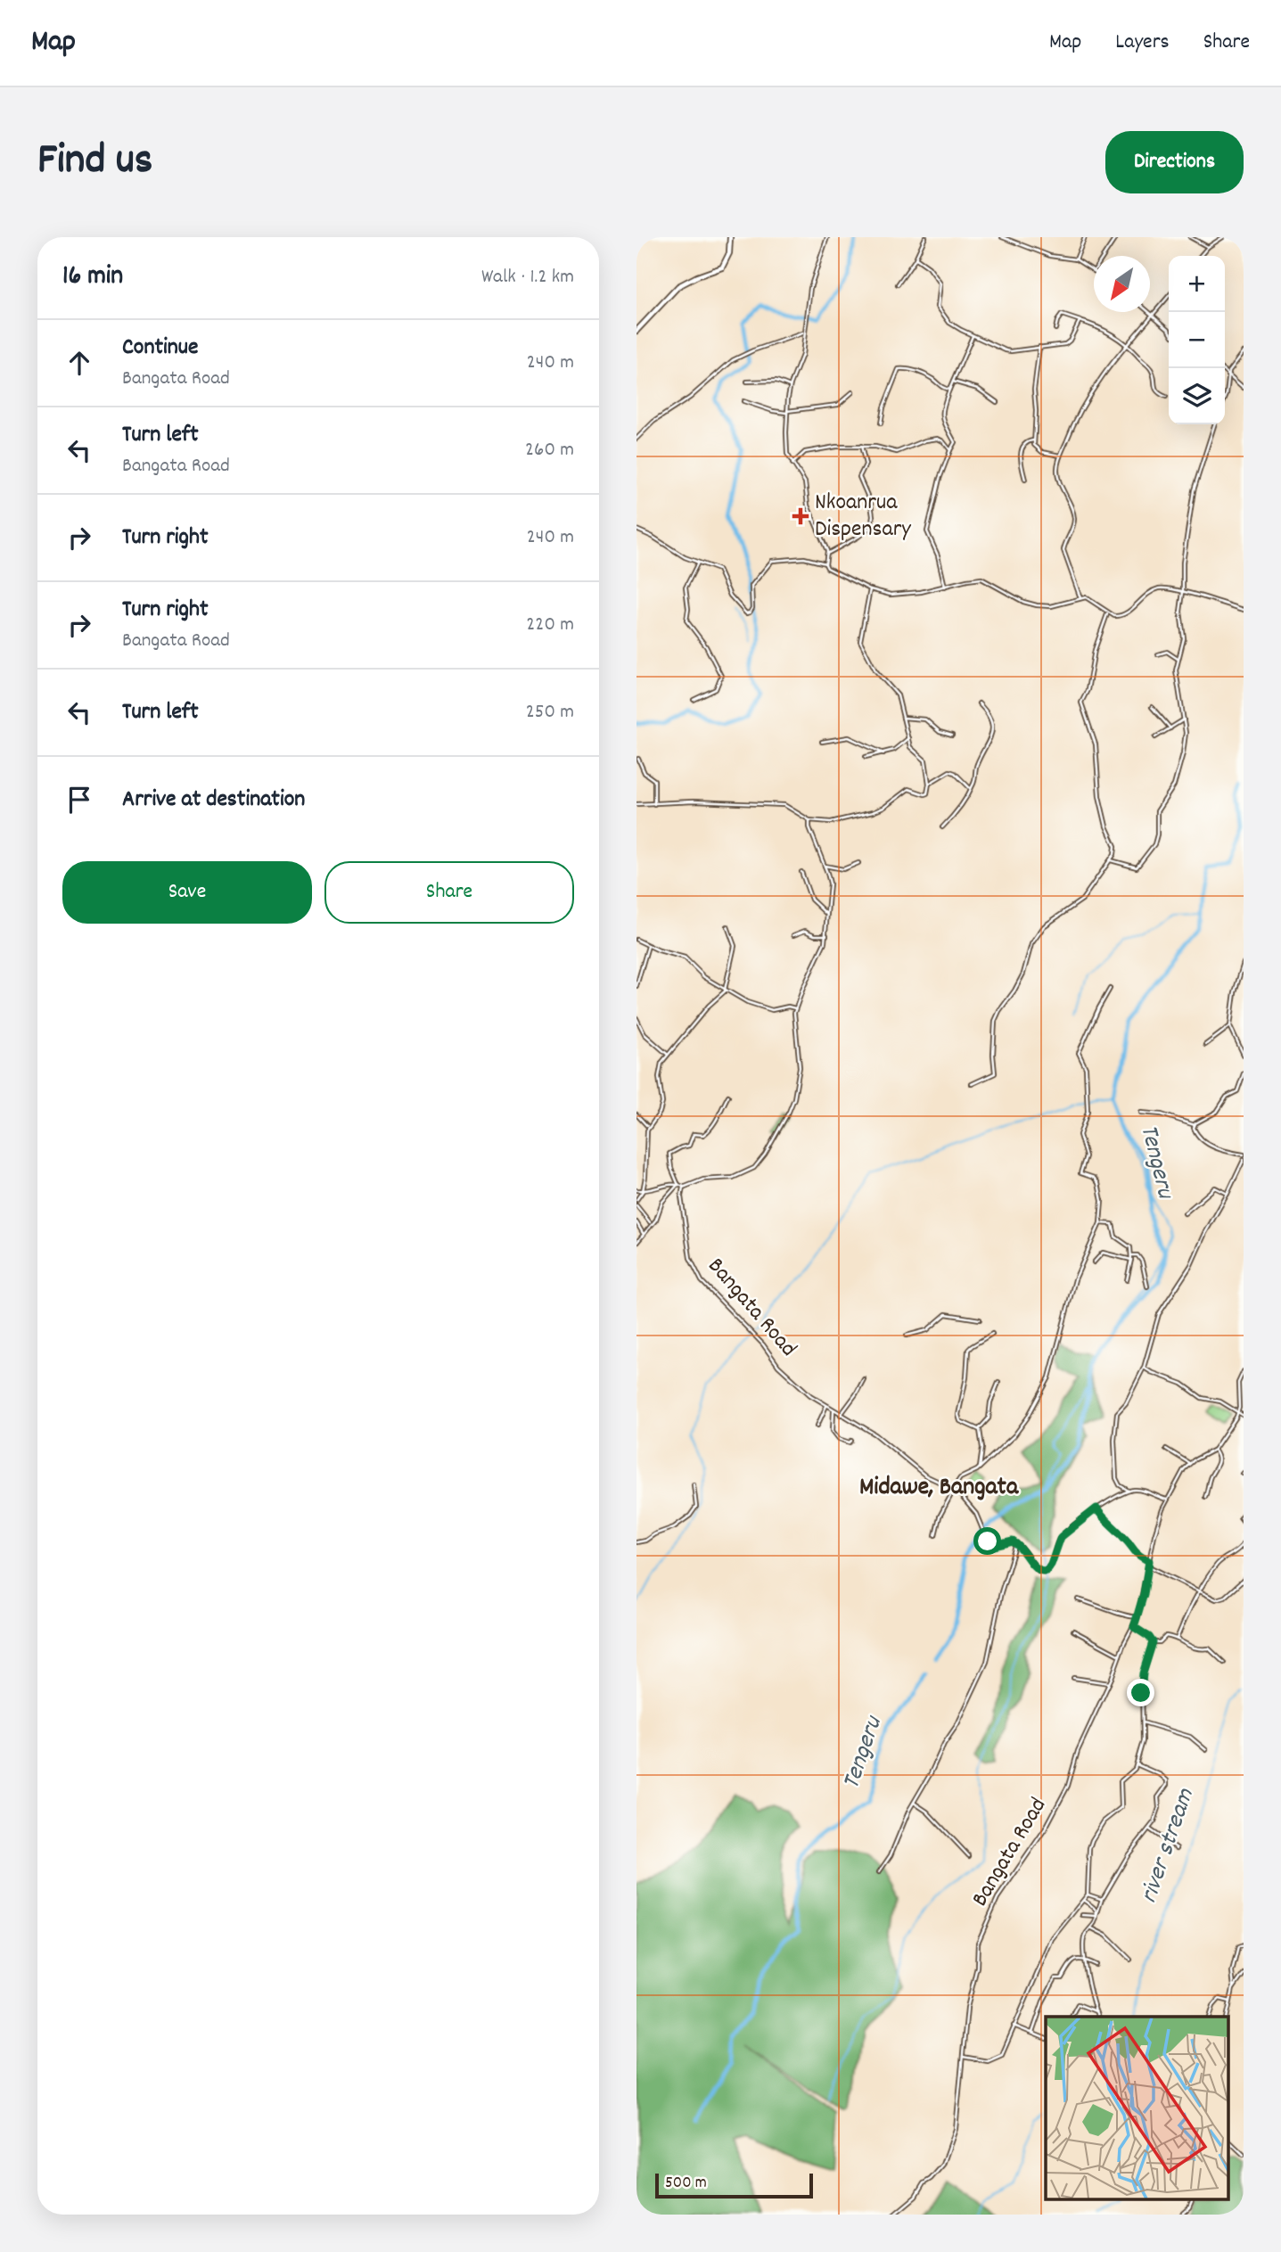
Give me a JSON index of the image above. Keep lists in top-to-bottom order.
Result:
{
  "streets": {
    "street": ["Bangata Road"]
  },
  "districts": ["Midawe, Bangata"],
  "water": ["Tengeru", "river stream"],
  "places": {
    "health": ["Nkoanrua Dispensary"]
  },
  "scale_bar": "500 m",
  "north": "bottom left",
  "page": {
    "header": "Map",
    "nav": ["Map", "Layers", "Share"],
    "title": "Find us",
    "buttons": [
      "Directions",
      ["Save", "Share"]
    ],
    "heading": ["16 min", "Walk · 1.2 km"],
    "map_buttons": ["+", "−"],
    "list": [
      ["Continue", "Bangata Road", "240 m"],
      ["Turn left", "Bangata Road", "260 m"],
      ["Turn right", "240 m"],
      ["Turn right", "Bangata Road", "220 m"],
      ["Turn left", "250 m"],
      "Arrive at destination"
    ],
    "scale": "500 m"
  }
}
